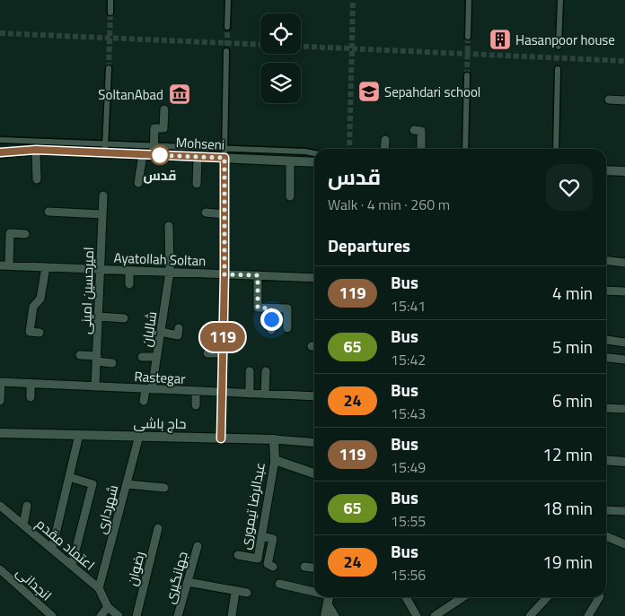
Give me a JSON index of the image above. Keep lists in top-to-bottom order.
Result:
{
  "streets": {
    "street": [
      "Mohseni",
      "Ayatollah Soltan",
      "امیرحسین امینی",
      "شالیان",
      "Rastegar",
      "حاج باشی",
      "عبدالرضا تیموری",
      "شهرداری",
      "اعتماد مقدم",
      "رضوان",
      "جهانگیری",
      "انجدانی"
    ]
  },
  "crossings": [
    ["Ayatollah Soltan", "امیرحسین امینی"],
    ["Ayatollah Soltan", "شالیان"],
    ["امیرحسین امینی", "Rastegar"],
    ["شالیان", "Rastegar"],
    ["حاج باشی", "عبدالرضا تیموری"],
    ["حاج باشی", "شهرداری"],
    ["شهرداری", "اعتماد مقدم"]
  ],
  "places": {
    "building": ["Hasanpoor house"],
    "school or university": ["Sepahdari school"],
    "museum": ["SoltanAbad"],
    "other": ["قدس"]
  },
  "lines": ["bus line 119"],
  "page": {
    "on_map": "119",
    "heading": [
      ["قدس", "Walk · 4 min · 260 m"],
      "Departures"
    ],
    "list": [
      {
        "mark": "119",
        "name": "Bus",
        "note": "15:41",
        "value": "4 min"
      },
      {
        "mark": "65",
        "name": "Bus",
        "note": "15:42",
        "value": "5 min"
      },
      {
        "mark": "24",
        "name": "Bus",
        "note": "15:43",
        "value": "6 min"
      },
      {
        "mark": "119",
        "name": "Bus",
        "note": "15:49",
        "value": "12 min"
      },
      {
        "mark": "65",
        "name": "Bus",
        "note": "15:55",
        "value": "18 min"
      },
      {
        "mark": "24",
        "name": "Bus",
        "note": "15:56",
        "value": "19 min"
      }
    ]
  }
}
